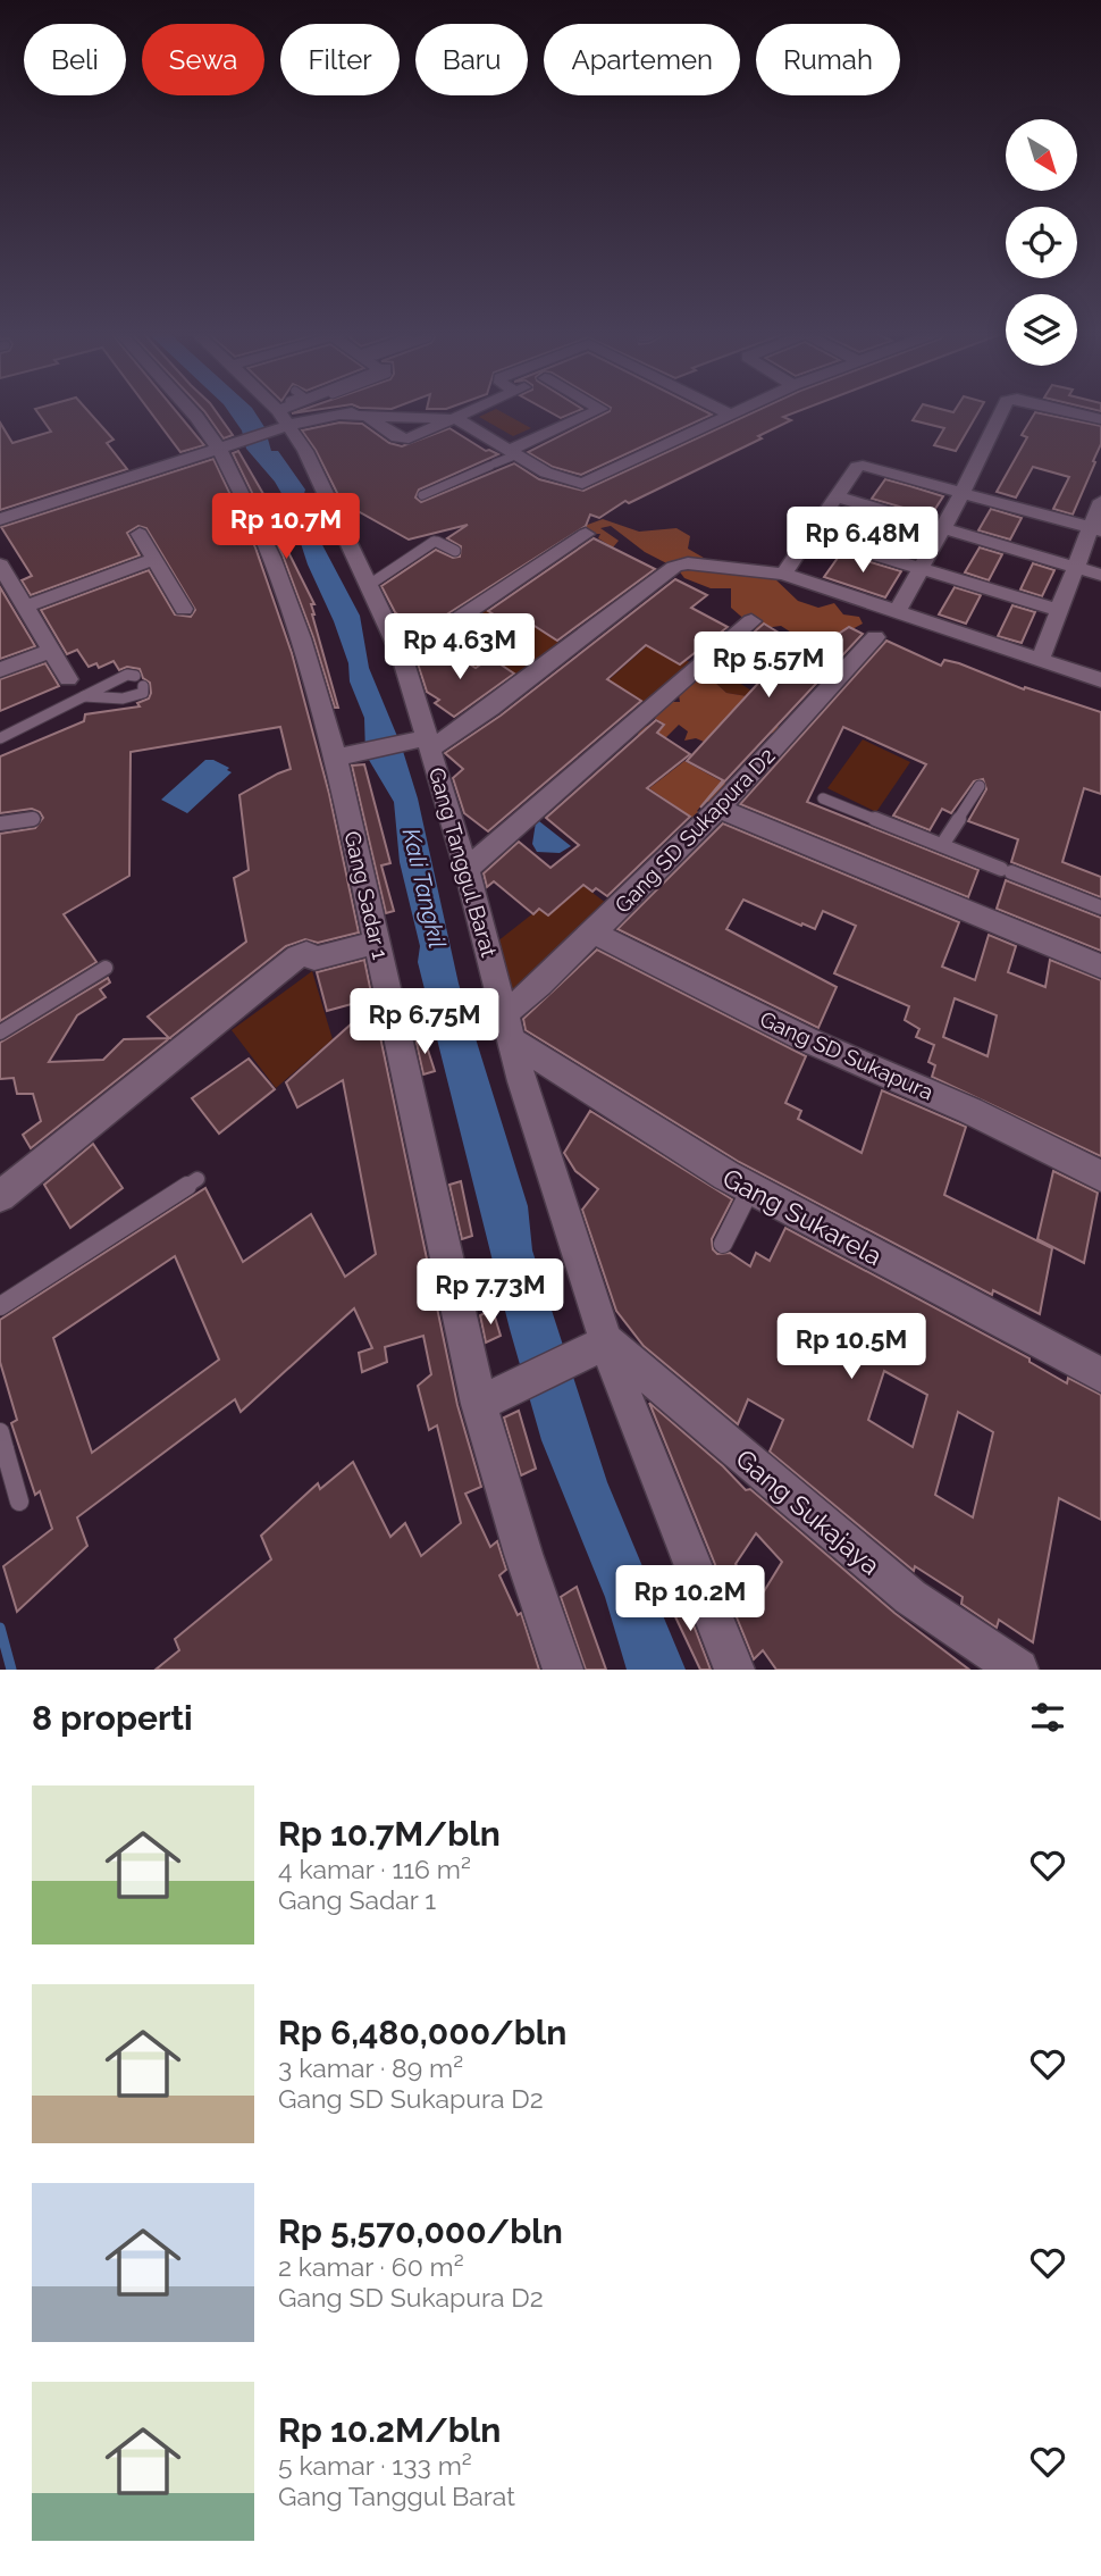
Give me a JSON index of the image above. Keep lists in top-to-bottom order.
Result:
{
  "streets": {
    "street": [
      "Gang SD Sukapura D2",
      "Gang Tanggul Barat",
      "Gang Sadar 1",
      "Gang SD Sukapura",
      "Gang Sukarela",
      "Gang Sukajaya"
    ]
  },
  "crossings": [
    ["Gang SD Sukapura D2", "Gang Tanggul Barat"],
    ["Gang SD Sukapura D2", "Gang SD Sukapura"],
    ["Gang SD Sukapura D2", "Gang Sukarela"],
    ["Gang Tanggul Barat", "Gang Sukarela"],
    ["Gang Tanggul Barat", "Gang Sukajaya"]
  ],
  "water": ["Kali Tangkil"],
  "north": "bottom right",
  "page": {
    "chip": [
      "Beli",
      "Sewa",
      "Filter",
      "Baru",
      "Apartemen",
      "Rumah"
    ],
    "price": [
      "Rp 10.7M",
      "Rp 6.48M",
      "Rp 4.63M",
      "Rp 5.57M",
      "Rp 6.75M",
      "Rp 7.73M",
      "Rp 10.5M",
      "Rp 10.2M"
    ],
    "heading": "8 properti",
    "list": [
      {
        "name": "Rp 10.7M/bln",
        "note": "4 kamar · 116 m² · Gang Sadar 1"
      },
      {
        "name": "Rp 6,480,000/bln",
        "note": "3 kamar · 89 m² · Gang SD Sukapura D2"
      },
      {
        "name": "Rp 5,570,000/bln",
        "note": "2 kamar · 60 m² · Gang SD Sukapura D2"
      },
      {
        "name": "Rp 10.2M/bln",
        "note": "5 kamar · 133 m² · Gang Tanggul Barat"
      }
    ]
  }
}
